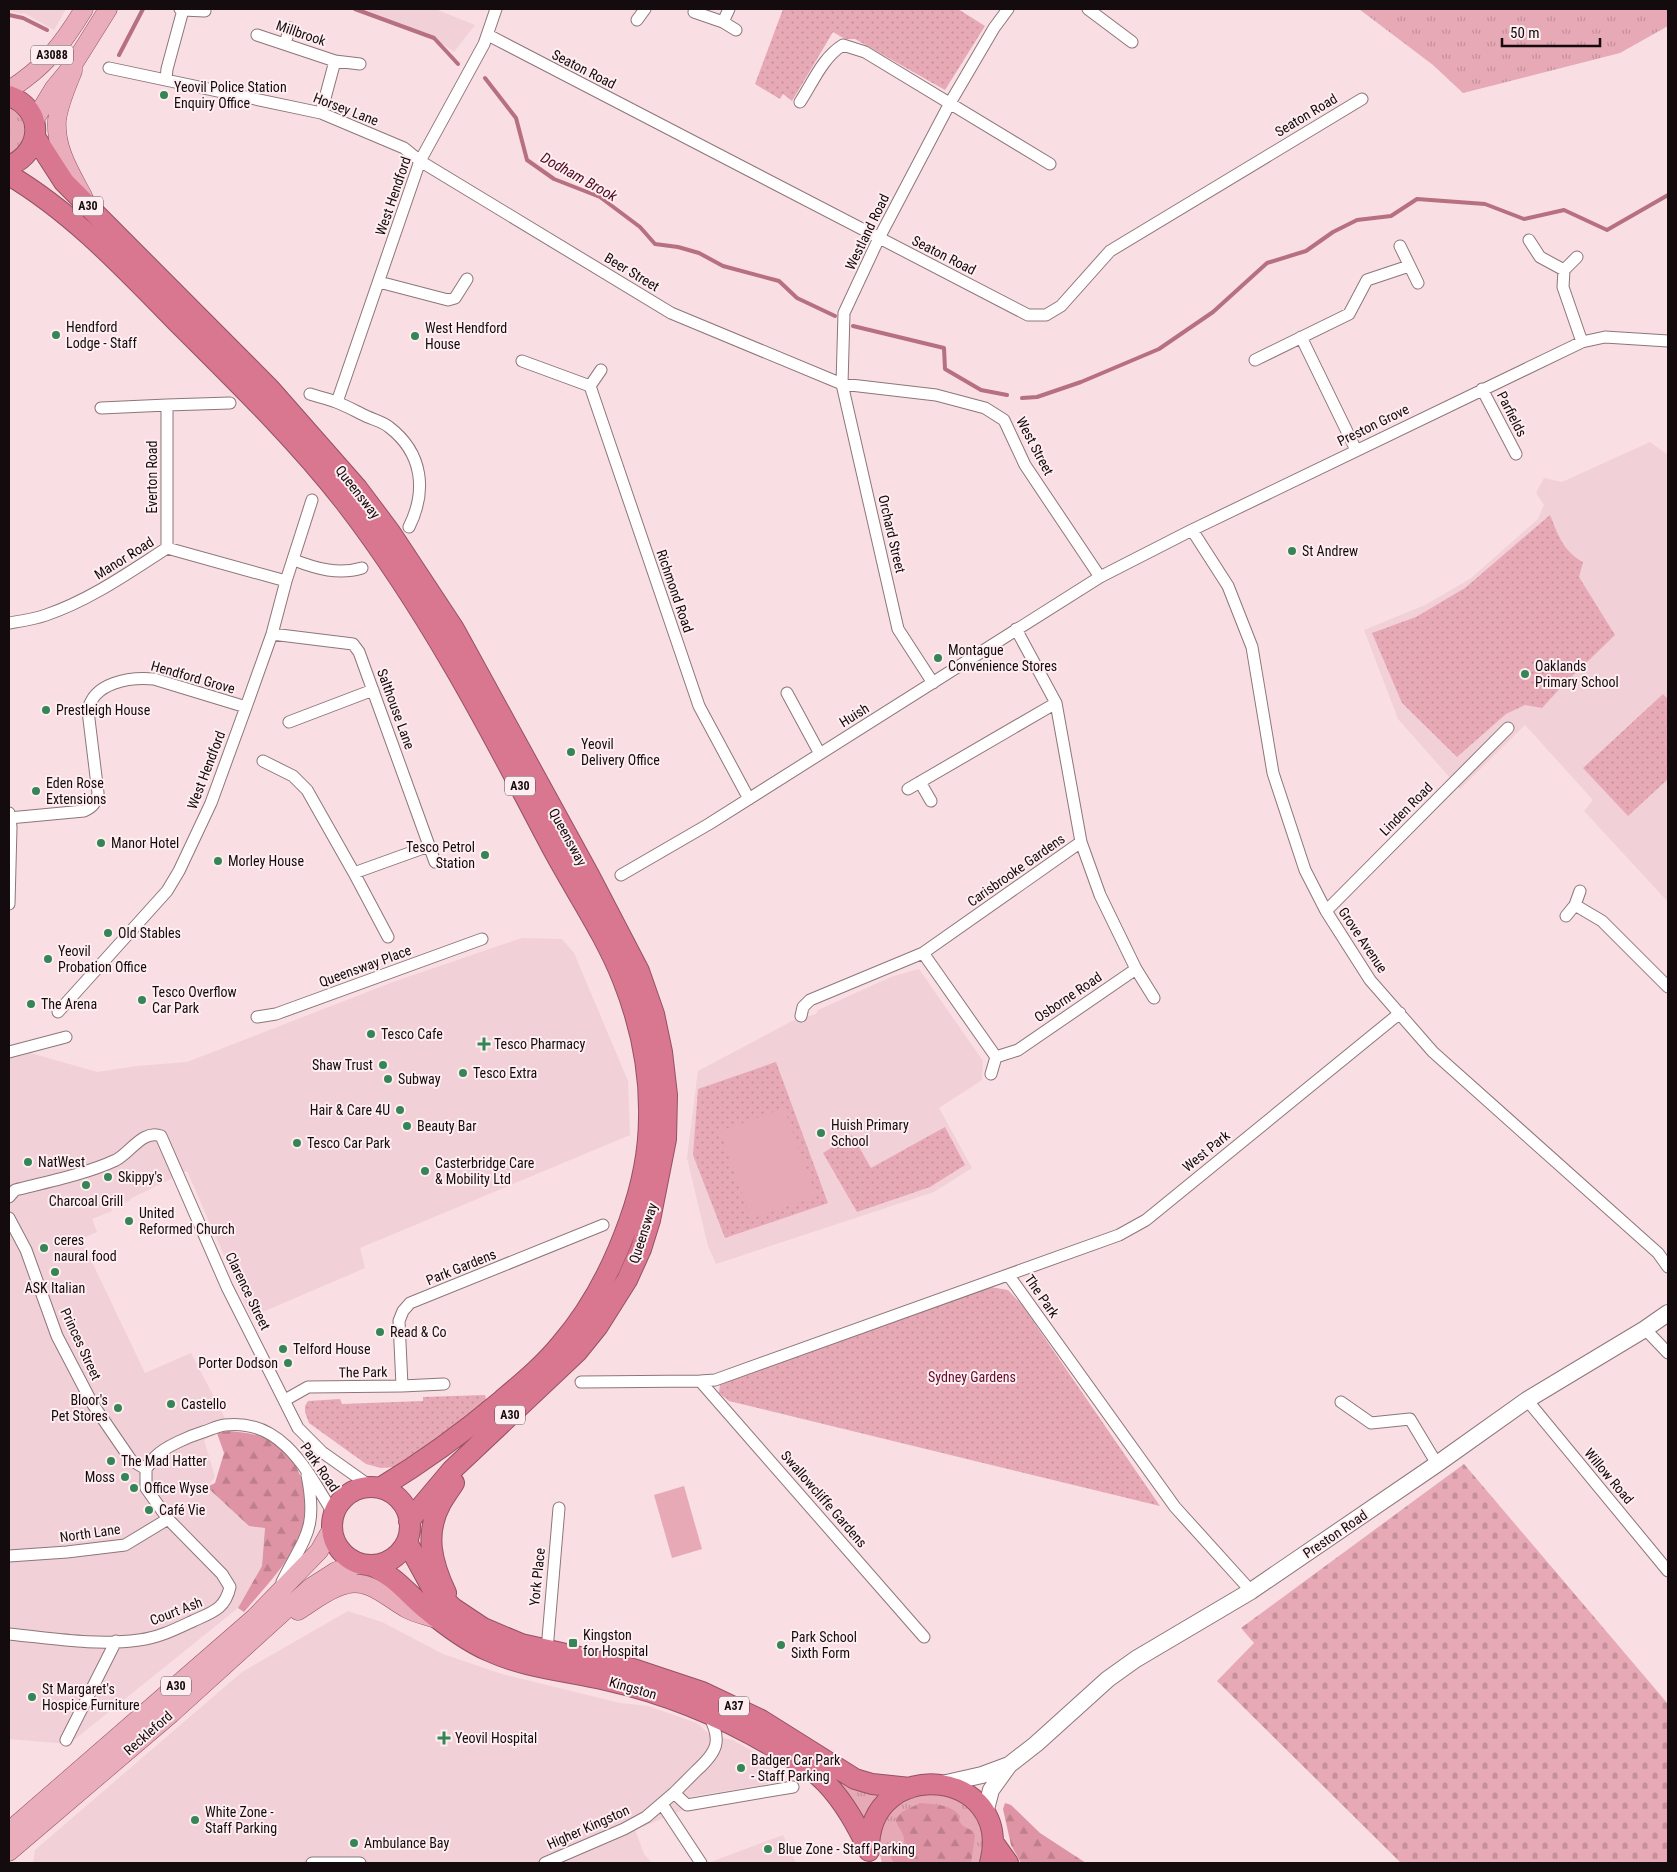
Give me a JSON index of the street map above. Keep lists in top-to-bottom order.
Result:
{
  "streets": {
    "highway": [
      "A30",
      "Queensway",
      "Kingston",
      "A37"
    ],
    "main road": ["A3088", "Reckleford"],
    "street": [
      "Millbrook",
      "Seaton Road",
      "Horsey Lane",
      "West Hendford",
      "Westland Road",
      "Beer Street",
      "Parfields",
      "Preston Grove",
      "West Street",
      "Everton Road",
      "Orchard Street",
      "Manor Road",
      "Richmond Road",
      "Hendford Grove",
      "Salthouse Lane",
      "Huish",
      "Linden Road",
      "Carisbrooke Gardens",
      "Grove Avenue",
      "Queensway Place",
      "Osborne Road",
      "West Park",
      "Park Gardens",
      "Clarence Street",
      "The Park",
      "Princes Street",
      "Park Road",
      "Willow Road",
      "Swallowcliffe Gardens",
      "North Lane",
      "Preston Road",
      "York Place",
      "Court Ash",
      "Higher Kingston"
    ]
  },
  "crossings": [
    ["Millbrook", "Horsey Lane"],
    ["A3088", "Queensway"],
    ["Seaton Road", "West Hendford"],
    ["Seaton Road", "Westland Road"],
    ["Horsey Lane", "West Hendford"],
    ["Horsey Lane", "Beer Street"],
    ["West Hendford", "Beer Street"],
    ["West Hendford", "Manor Road"],
    ["West Hendford", "Hendford Grove"],
    ["West Hendford", "Salthouse Lane"],
    ["Westland Road", "Beer Street"],
    ["Westland Road", "West Street"],
    ["Westland Road", "Orchard Street"],
    ["Beer Street", "West Street"],
    ["Beer Street", "Orchard Street"],
    ["Parfields", "Preston Grove"],
    ["Preston Grove", "West Street"],
    ["Preston Grove", "Huish"],
    ["Preston Grove", "Grove Avenue"],
    ["West Street", "Orchard Street"],
    ["West Street", "Huish"],
    ["Everton Road", "Manor Road"],
    ["Queensway", "Clarence Street"],
    ["Queensway", "Park Road"],
    ["Queensway", "Kingston"],
    ["Queensway", "Reckleford"],
    ["Orchard Street", "Huish"],
    ["Richmond Road", "Huish"],
    ["Huish", "Carisbrooke Gardens"],
    ["Linden Road", "Grove Avenue"],
    ["Grove Avenue", "West Park"],
    ["West Park", "The Park"],
    ["Park Gardens", "The Park"],
    ["Clarence Street", "The Park"],
    ["Clarence Street", "Park Road"],
    ["Clarence Street", "Kingston"],
    ["Clarence Street", "Reckleford"],
    ["The Park", "Swallowcliffe Gardens"],
    ["The Park", "Preston Road"],
    ["Princes Street", "Park Road"],
    ["Princes Street", "Court Ash"],
    ["Park Road", "Court Ash"],
    ["Park Road", "Kingston"],
    ["Park Road", "Reckleford"],
    ["Willow Road", "Preston Road"],
    ["North Lane", "Court Ash"],
    ["Preston Road", "A37"],
    ["York Place", "Kingston"],
    ["Kingston", "A37"],
    ["Kingston", "Reckleford"],
    ["Kingston", "Higher Kingston"]
  ],
  "water": ["Dodham Brook"],
  "parks": ["Sydney Gardens"],
  "places": {
    "other": [
      "Yeovil Police Station Enquiry Office",
      "Hendford Lodge - Staff",
      "West Hendford House",
      "St Andrew",
      "Montague Convenience Stores",
      "Oaklands Primary School",
      "Prestleigh House",
      "Yeovil Delivery Office",
      "Eden Rose Extensions",
      "Manor Hotel",
      "Tesco Petrol Station",
      "Morley House",
      "Old Stables",
      "Yeovil Probation Office",
      "Tesco Overflow Car Park",
      "The Arena",
      "Tesco Cafe",
      "Shaw Trust",
      "Tesco Extra",
      "Subway",
      "Hair & Care 4U",
      "Beauty Bar",
      "Huish Primary School",
      "Tesco Car Park",
      "NatWest",
      "Casterbridge Care & Mobility Ltd",
      "Skippy's",
      "Charcoal Grill",
      "United Reformed Church",
      "ceres naural food",
      "ASK Italian",
      "Read & Co",
      "Telford House",
      "Porter Dodson",
      "Castello",
      "Bloor's Pet Stores",
      "The Mad Hatter",
      "Moss",
      "Office Wyse",
      "Café Vie",
      "Park School Sixth Form",
      "St Margaret's Hospice Furniture",
      "Badger Car Park - Staff Parking",
      "White Zone - Staff Parking",
      "Ambulance Bay",
      "Blue Zone - Staff Parking"
    ],
    "health": ["Tesco Pharmacy", "Yeovil Hospital"],
    "transit": ["Kingston for Hospital"]
  },
  "scale_bar": "50 m"
}
